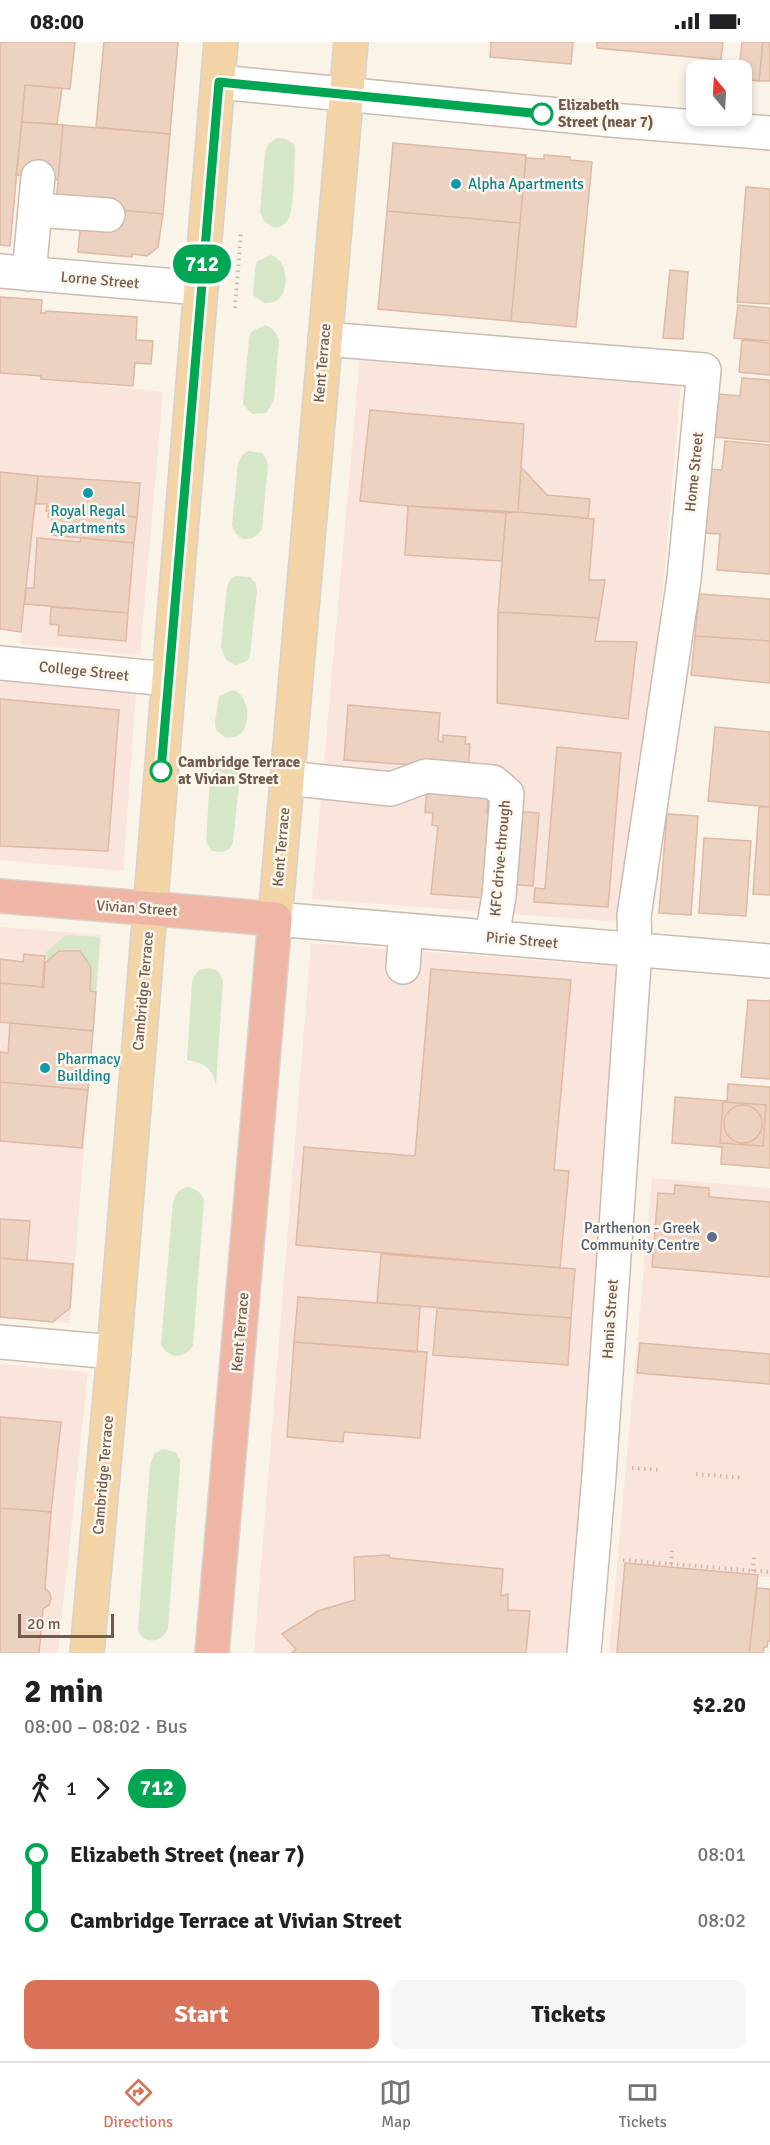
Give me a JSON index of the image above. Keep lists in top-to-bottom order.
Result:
{
  "streets": {
    "highway": ["Kent Terrace", "Vivian Street"],
    "main road": ["Cambridge Terrace"],
    "street": [
      "Lorne Street",
      "Home Street",
      "College Street",
      "KFC drive-through",
      "Pirie Street",
      "Hania Street"
    ]
  },
  "crossings": [
    ["Lorne Street", "Cambridge Terrace"],
    ["Kent Terrace", "Home Street"],
    ["Kent Terrace", "KFC drive-through"],
    ["Kent Terrace", "Vivian Street"],
    ["Kent Terrace", "Pirie Street"],
    ["Home Street", "Pirie Street"],
    ["Home Street", "Hania Street"],
    ["College Street", "Cambridge Terrace"],
    ["KFC drive-through", "Pirie Street"],
    ["Vivian Street", "Pirie Street"],
    ["Vivian Street", "Cambridge Terrace"],
    ["Pirie Street", "Hania Street"]
  ],
  "places": [
    "Elizabeth Street (near 7)",
    "Alpha Apartments",
    "Royal Regal Apartments",
    "Cambridge Terrace at Vivian Street",
    "Pharmacy Building",
    "Parthenon - Greek Community Centre"
  ],
  "lines": ["bus line 712"],
  "scale_bar": "20 m",
  "north": "top",
  "page": {
    "status": "08:00",
    "on_map": "712",
    "scale": "20 m",
    "heading": ["2 min", "08:00 – 08:02 · Bus", "$2.20"],
    "legs": ["1", "712"],
    "list": [
      {
        "name": "Elizabeth Street (near 7)",
        "value": "08:01"
      },
      {
        "name": "Cambridge Terrace at Vivian Street",
        "value": "08:02"
      }
    ],
    "buttons": ["Start", "Tickets"],
    "tabs": ["Directions", "Map", "Tickets"]
  }
}
